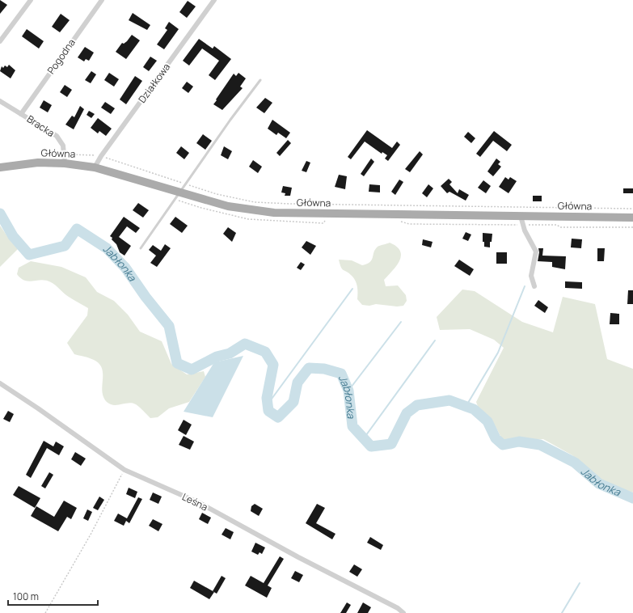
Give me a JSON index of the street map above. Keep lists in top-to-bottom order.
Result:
{
  "streets": {
    "main road": ["Główna"],
    "street": [
      "Pogodna",
      "Działkowa",
      "Bracka",
      "Leśna"
    ]
  },
  "crossings": [
    ["Pogodna", "Bracka"],
    ["Działkowa", "Główna"],
    ["Bracka", "Główna"]
  ],
  "water": ["Jabłonka"],
  "scale_bar": "100 m"
}
